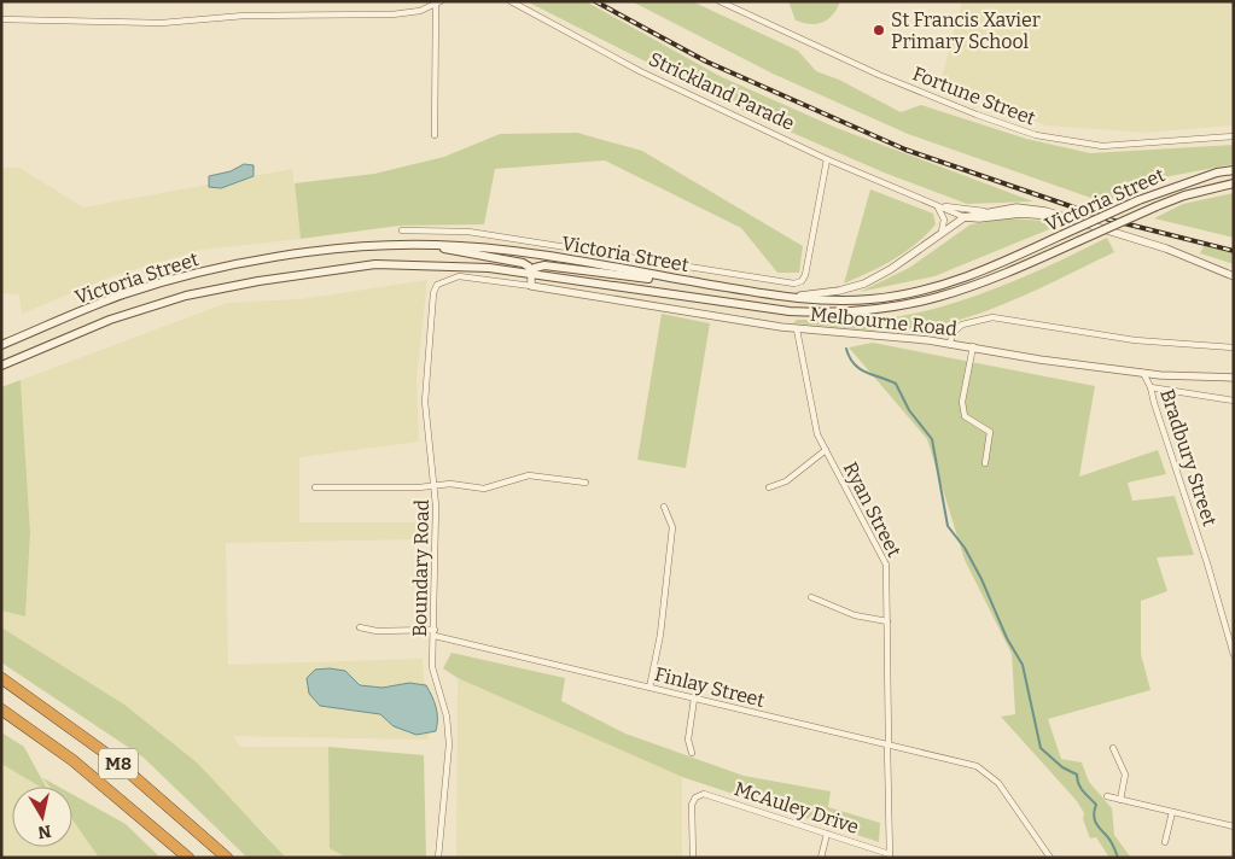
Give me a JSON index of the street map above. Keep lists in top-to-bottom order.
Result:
{
  "streets": {
    "highway": ["M8"],
    "main road": ["Victoria Street"],
    "street": [
      "Strickland Parade",
      "Fortune Street",
      "Melbourne Road",
      "Bradbury Street",
      "Ryan Street",
      "Boundary Road",
      "Finlay Street",
      "McAuley Drive"
    ]
  },
  "crossings": [
    ["Melbourne Road", "Bradbury Street"],
    ["Melbourne Road", "Ryan Street"],
    ["Melbourne Road", "Boundary Road"],
    ["Ryan Street", "Finlay Street"],
    ["Ryan Street", "McAuley Drive"],
    ["Boundary Road", "Finlay Street"]
  ],
  "places": ["St Francis Xavier Primary School"],
  "north": "bottom"
}
